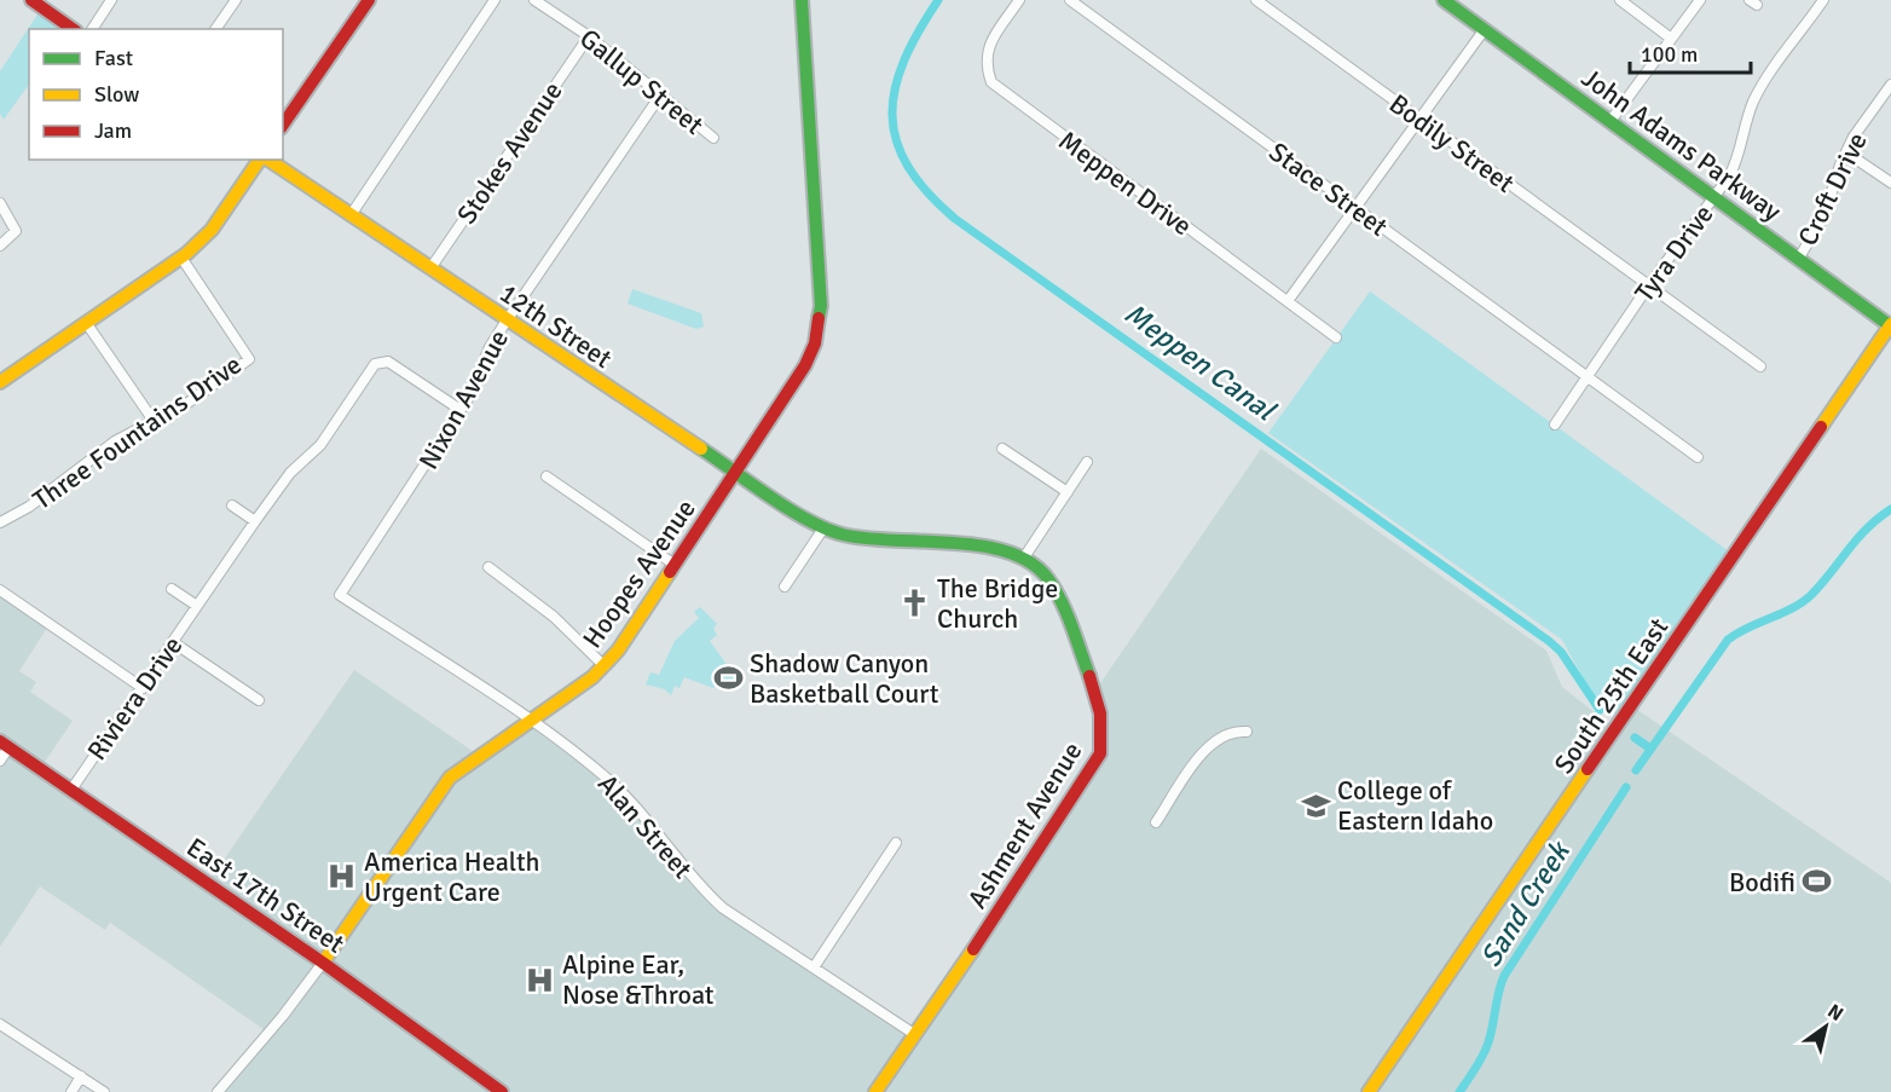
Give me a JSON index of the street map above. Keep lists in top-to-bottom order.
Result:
{
  "streets": {
    "street": [
      "Gallup Street",
      "Bodily Street",
      "John Adams Parkway",
      "Stokes Avenue",
      "Meppen Drive",
      "Stace Street",
      "Croft Drive",
      "Tyra Drive",
      "12th Street",
      "Nixon Avenue",
      "Three Fountains Drive",
      "Hoopes Avenue",
      "South 25th East",
      "Riviera Drive",
      "Ashment Avenue",
      "Alan Street",
      "East 17th Street"
    ]
  },
  "crossings": [
    ["Gallup Street", "Stokes Avenue"],
    ["Gallup Street", "Nixon Avenue"],
    ["Bodily Street", "Tyra Drive"],
    ["John Adams Parkway", "Croft Drive"],
    ["John Adams Parkway", "Tyra Drive"],
    ["John Adams Parkway", "South 25th East"],
    ["Stokes Avenue", "12th Street"],
    ["Stace Street", "Tyra Drive"],
    ["12th Street", "Nixon Avenue"],
    ["12th Street", "Hoopes Avenue"],
    ["Nixon Avenue", "Riviera Drive"],
    ["Nixon Avenue", "Alan Street"],
    ["Hoopes Avenue", "Alan Street"],
    ["Hoopes Avenue", "East 17th Street"],
    ["Riviera Drive", "East 17th Street"],
    ["Ashment Avenue", "Alan Street"]
  ],
  "water": ["Meppen Canal", "Sand Creek"],
  "places": {
    "church": ["The Bridge Church"],
    "sports": ["Shadow Canyon Basketball Court", "Bodifi"],
    "school or university": ["College of Eastern Idaho"],
    "hospital": ["America Health Urgent Care", "Alpine Ear, Nose &Throat"]
  },
  "legend": ["Fast", "Slow", "Jam"],
  "scale_bar": "100 m",
  "north": "top right"
}
